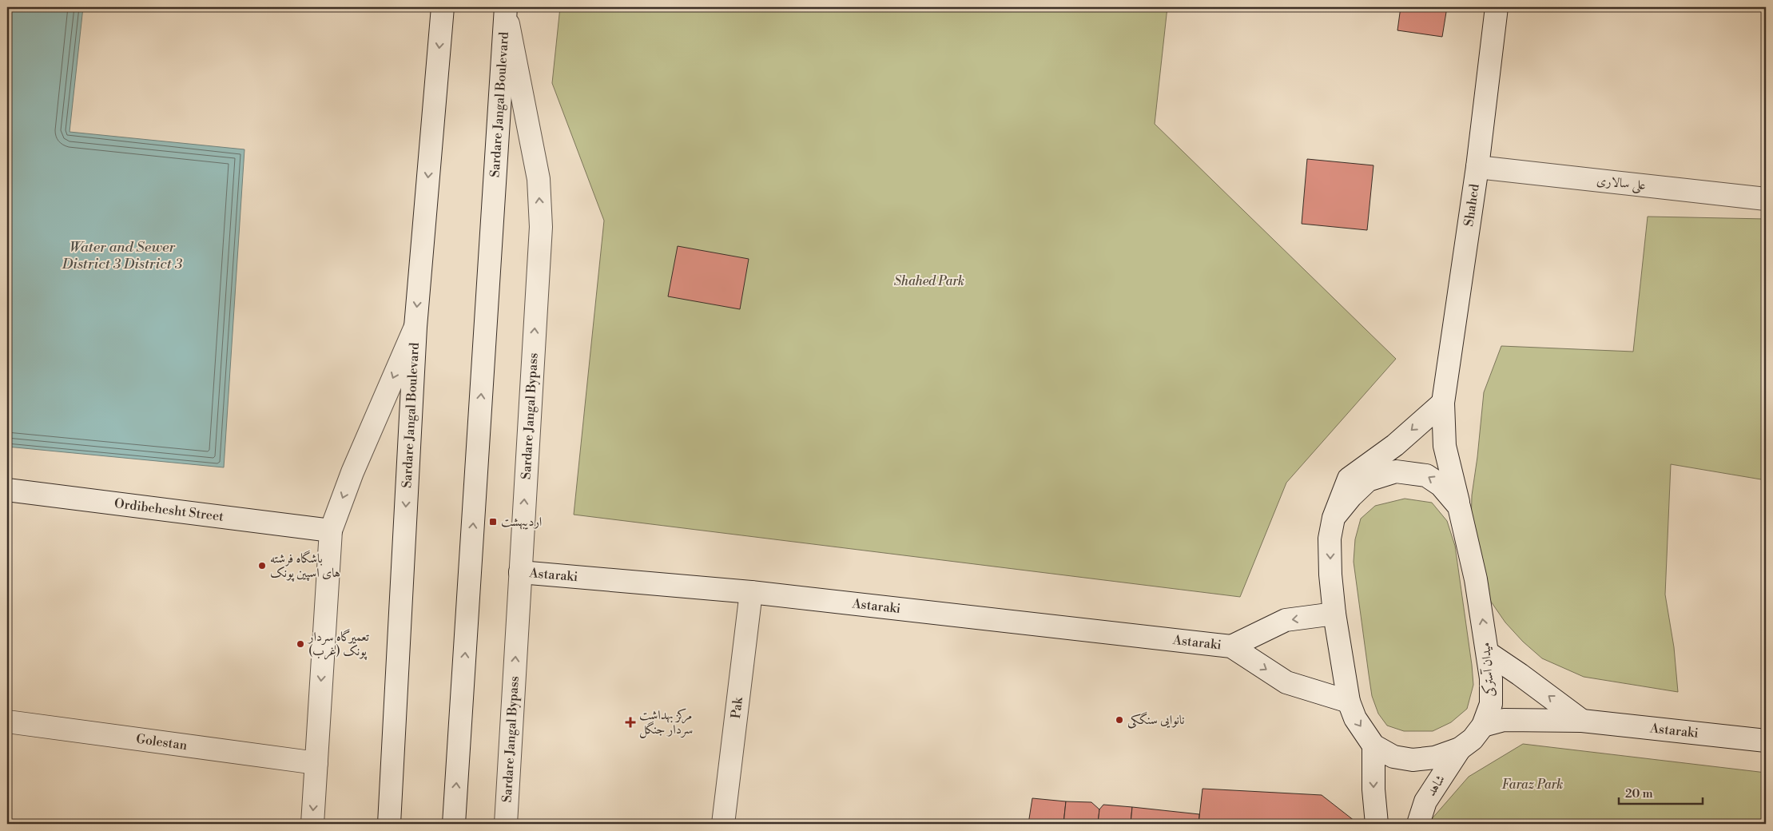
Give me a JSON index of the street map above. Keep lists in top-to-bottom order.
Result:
{
  "streets": {
    "street": [
      "Sardare Jangal Boulevard",
      "علی سالاری",
      "Shahed",
      "Sardare Jangal Bypass",
      "Ordibehesht Street",
      "Astaraki",
      "میدان آسترکی",
      "Pak",
      "Golestan",
      "شاهد"
    ]
  },
  "crossings": [
    ["Sardare Jangal Boulevard", "Sardare Jangal Bypass"],
    ["علی سالاری", "Shahed"],
    ["Shahed", "میدان آسترکی"],
    ["Sardare Jangal Bypass", "Astaraki"],
    ["Astaraki", "میدان آسترکی"],
    ["Astaraki", "Pak"],
    ["میدان آسترکی", "شاهد"]
  ],
  "water": ["Water and Sewer District 3 District 3"],
  "parks": ["Shahed Park", "Faraz Park"],
  "places": {
    "transit": ["اردیبهشت"],
    "other": ["باشگاه فرشته های اسپین پونک", "تعمیرگاه سردار پونک (غرب)", "نانوایی سنگکی"],
    "health": ["مرکز بهداشت سردار جنگل"]
  },
  "scale_bar": "20 m"
}
